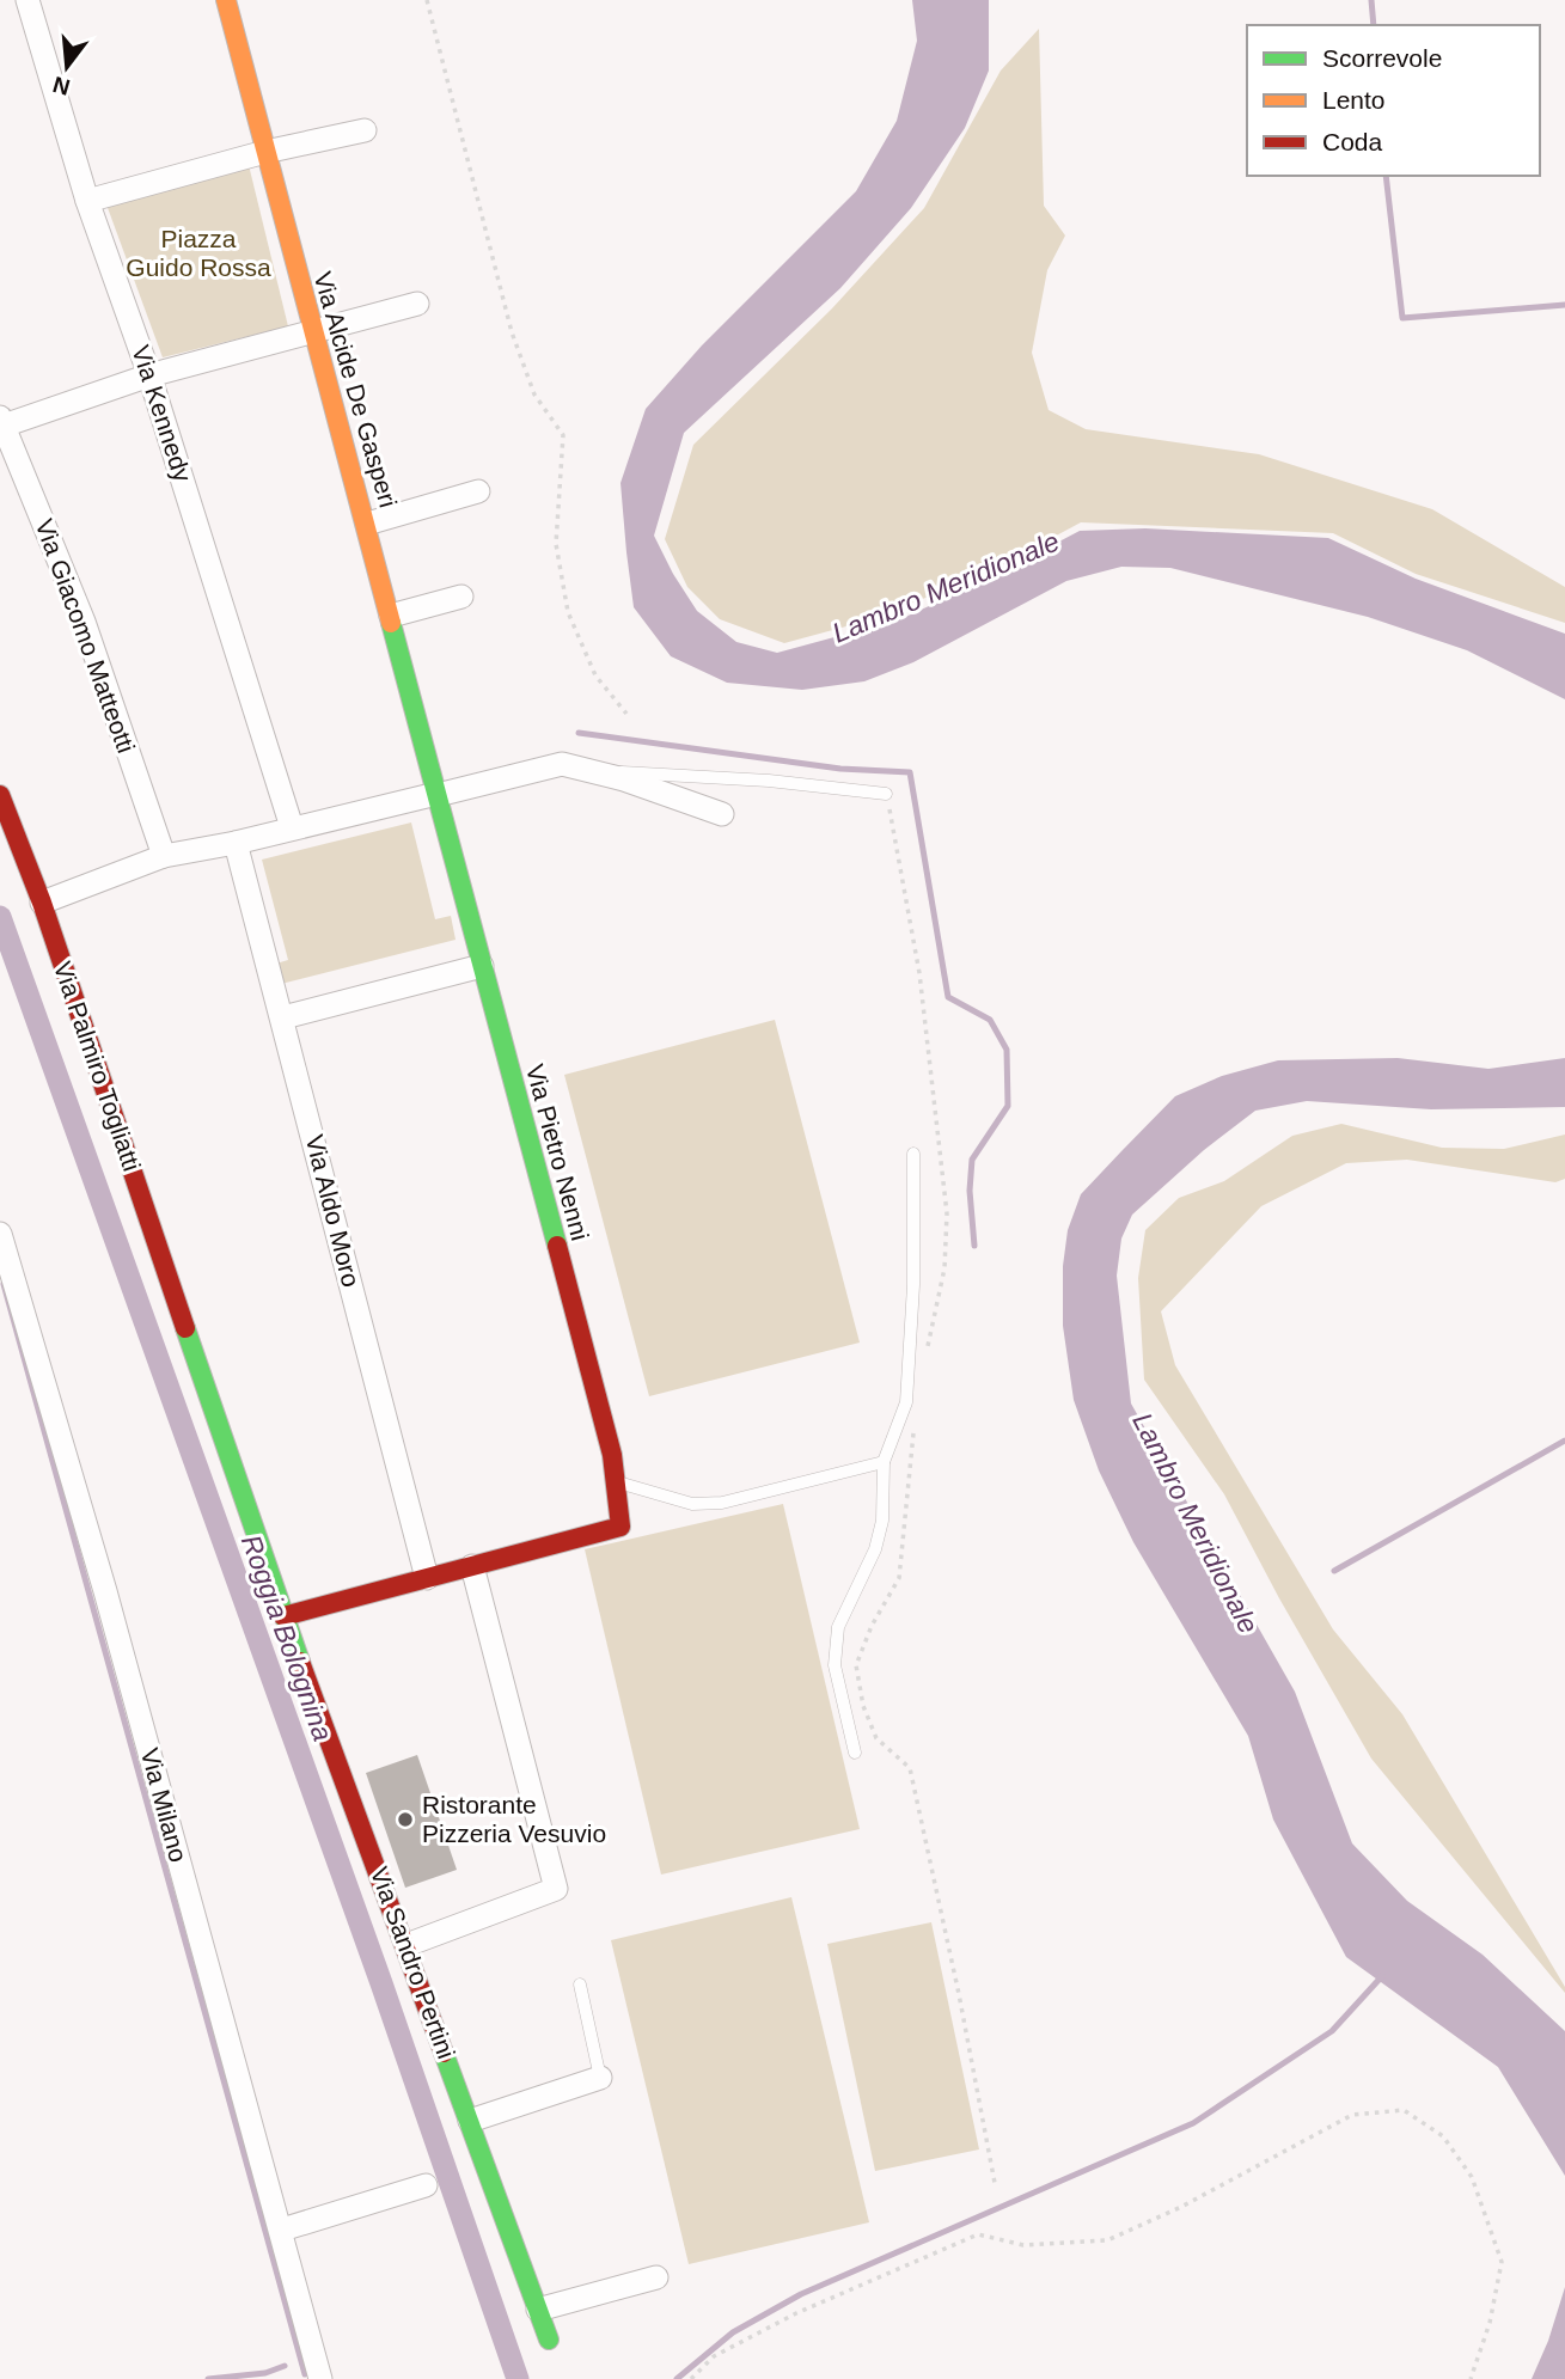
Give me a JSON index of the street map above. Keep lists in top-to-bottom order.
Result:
{
  "streets": {
    "street": [
      "Via Alcide De Gasperi",
      "Via Kennedy",
      "Via Giacomo Matteotti",
      "Via Palmiro Togliatti",
      "Via Pietro Nenni",
      "Via Aldo Moro",
      "Via Milano",
      "Via Sandro Pertini"
    ]
  },
  "crossings": [
    ["Via Alcide De Gasperi", "Via Pietro Nenni"],
    ["Via Palmiro Togliatti", "Via Sandro Pertini"]
  ],
  "water": ["Lambro Meridionale", "Roggia Bolognina"],
  "parks": ["Piazza Guido Rossa"],
  "places": ["Ristorante Pizzeria Vesuvio"],
  "legend": ["Scorrevole", "Lento", "Coda"],
  "north": "bottom"
}
